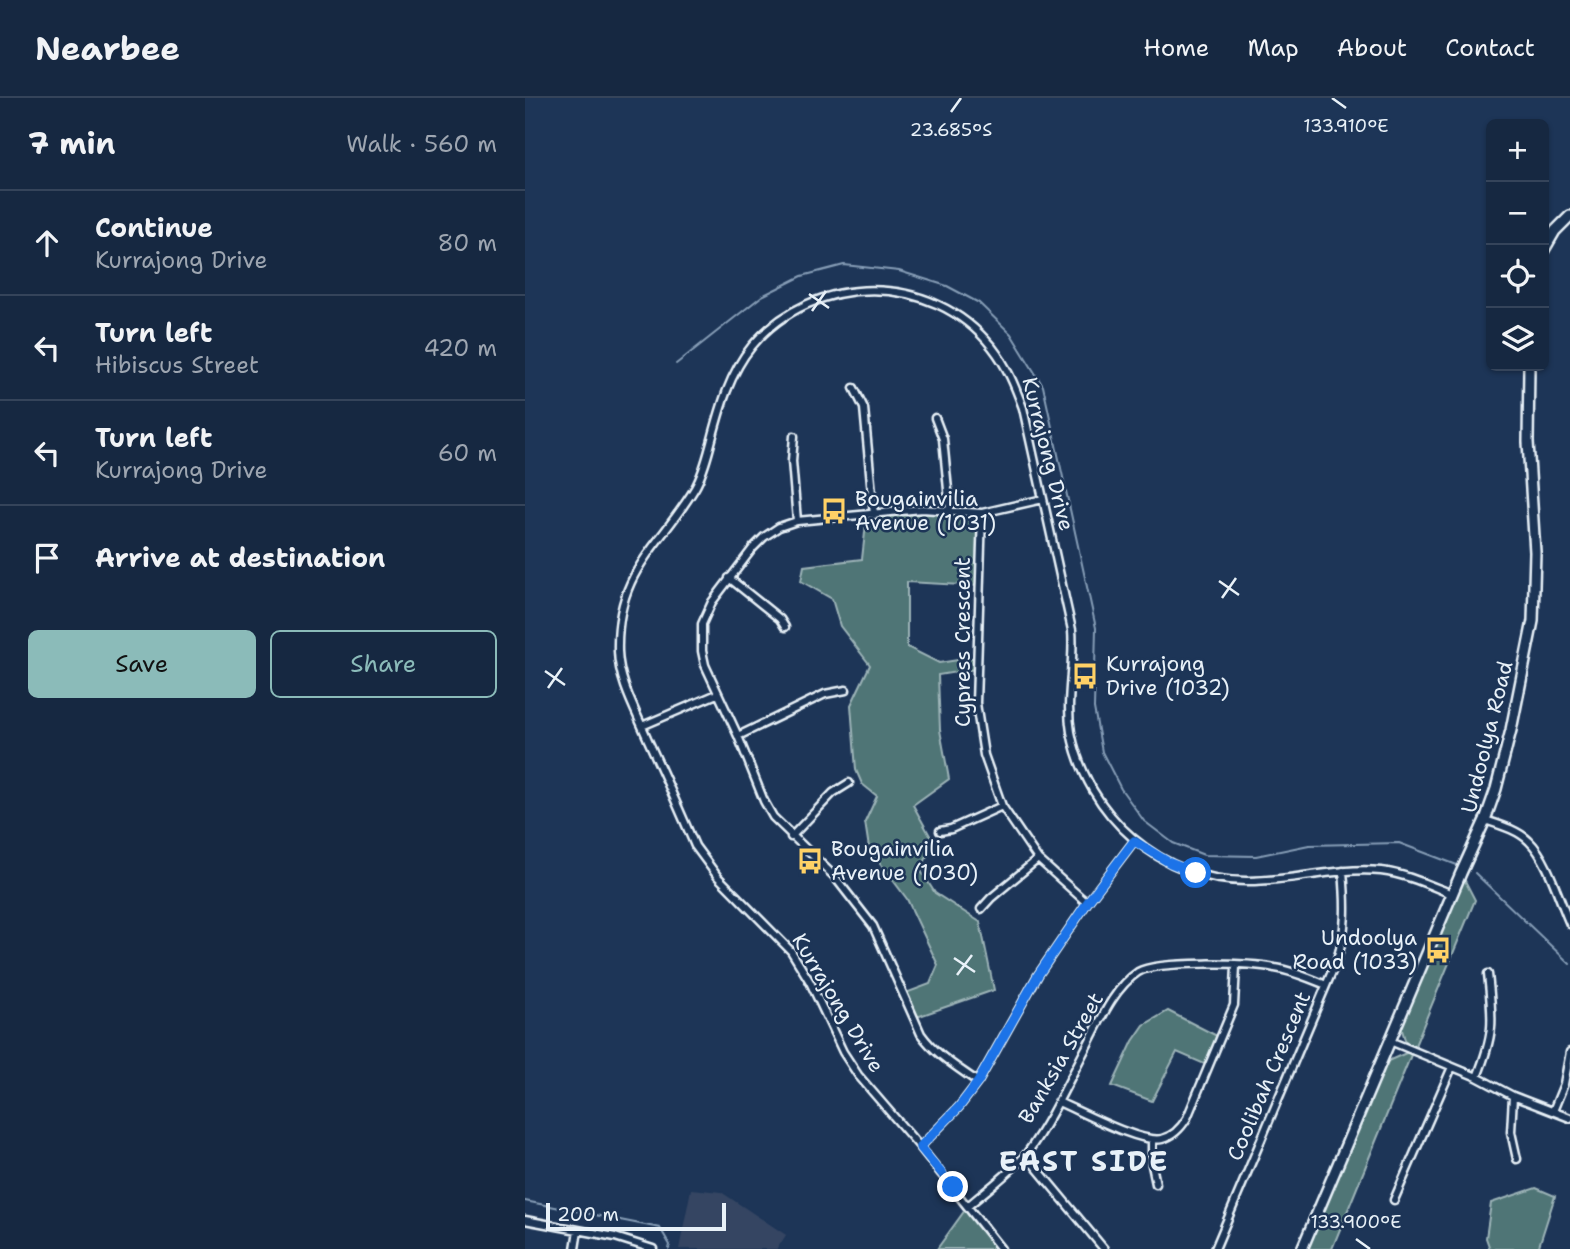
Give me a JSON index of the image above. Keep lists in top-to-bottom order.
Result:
{
  "streets": {
    "street": [
      "Kurrajong Drive",
      "Cypress Crescent",
      "Undoolya Road",
      "Banksia Street",
      "Coolibah Crescent"
    ]
  },
  "crossings": [
    ["Kurrajong Drive", "Undoolya Road"],
    ["Kurrajong Drive", "Banksia Street"],
    ["Kurrajong Drive", "Coolibah Crescent"],
    ["Banksia Street", "Coolibah Crescent"]
  ],
  "districts": ["EAST SIDE"],
  "places": {
    "bus stop": [
      "Bougainvilia Avenue (1031)",
      "Kurrajong Drive (1032)",
      "Bougainvilia Avenue (1030)",
      "Undoolya Road (1033)"
    ]
  },
  "scale_bar": "200 m",
  "page": {
    "header": "Nearbee",
    "nav": [
      "Home",
      "Map",
      "About",
      "Contact"
    ],
    "heading": ["7 min", "Walk · 560 m"],
    "map_buttons": ["+", "−"],
    "list": [
      ["Continue", "Kurrajong Drive", "80 m"],
      ["Turn left", "Hibiscus Street", "420 m"],
      ["Turn left", "Kurrajong Drive", "60 m"],
      "Arrive at destination"
    ],
    "buttons": ["Save", "Share"],
    "scale": "200 m"
  },
  "coordinates": ["133.910°E", "23.685°S", "133.900°E"]
}
